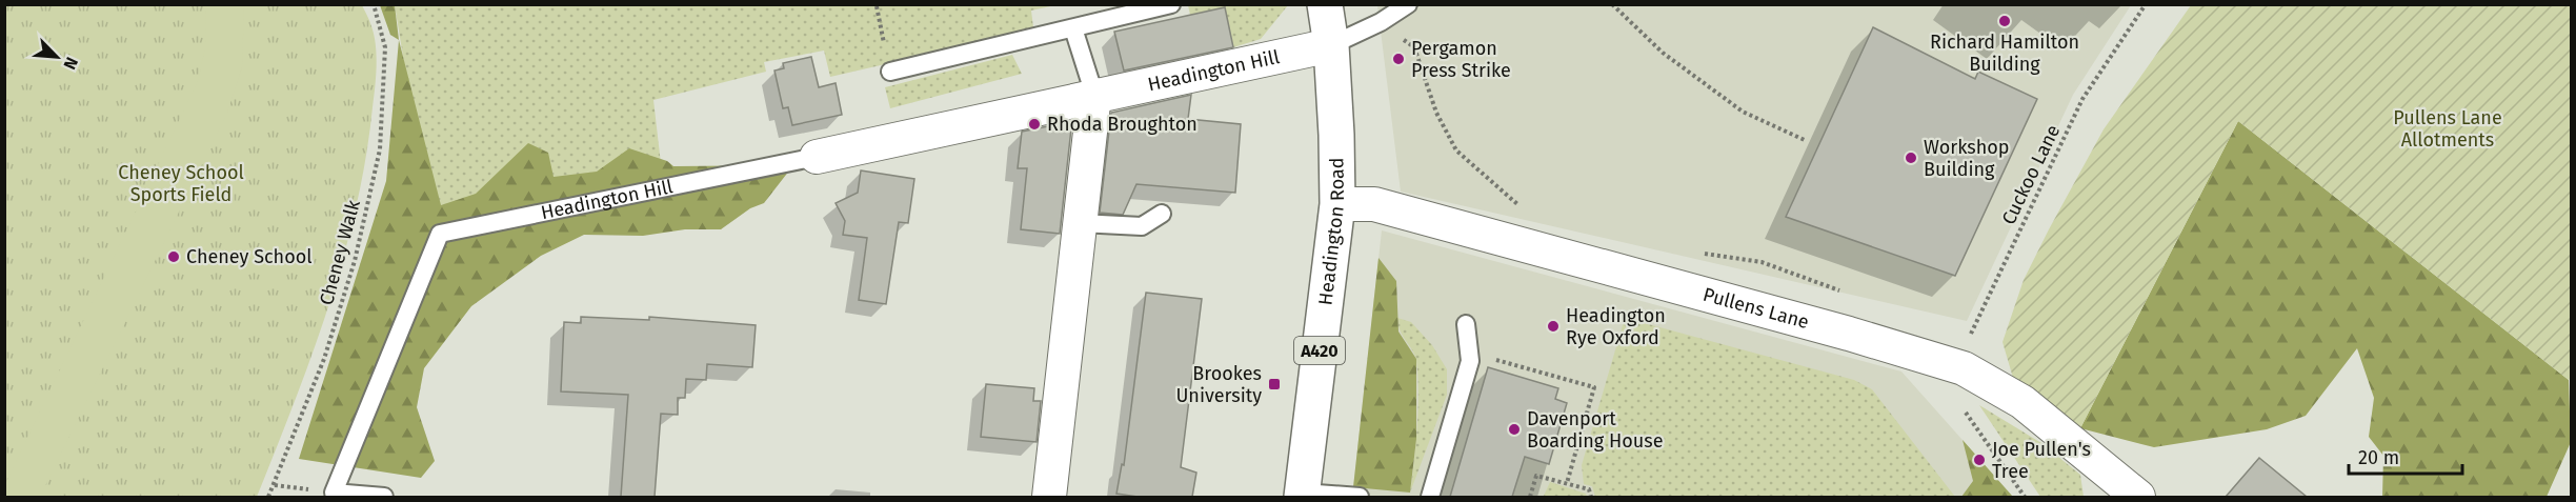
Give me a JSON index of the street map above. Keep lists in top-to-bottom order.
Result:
{
  "streets": {
    "main road": ["Headington Road", "A420"],
    "street": ["Headington Hill", "Pullens Lane"],
    "path": ["Cuckoo Lane", "Cheney Walk"]
  },
  "crossings": [
    ["Headington Hill", "Headington Road"],
    ["Cuckoo Lane", "Pullens Lane"],
    ["Headington Road", "Pullens Lane"]
  ],
  "parks": ["Pullens Lane Allotments", "Cheney School Sports Field"],
  "places": {
    "other": [
      "Richard Hamilton Building",
      "Pergamon Press Strike",
      "Rhoda Broughton",
      "Workshop Building",
      "Cheney School",
      "Headington Rye Oxford",
      "Davenport Boarding House",
      "Joe Pullen's Tree"
    ],
    "transit": ["Brookes University"]
  },
  "scale_bar": "20 m",
  "north": "bottom right"
}
